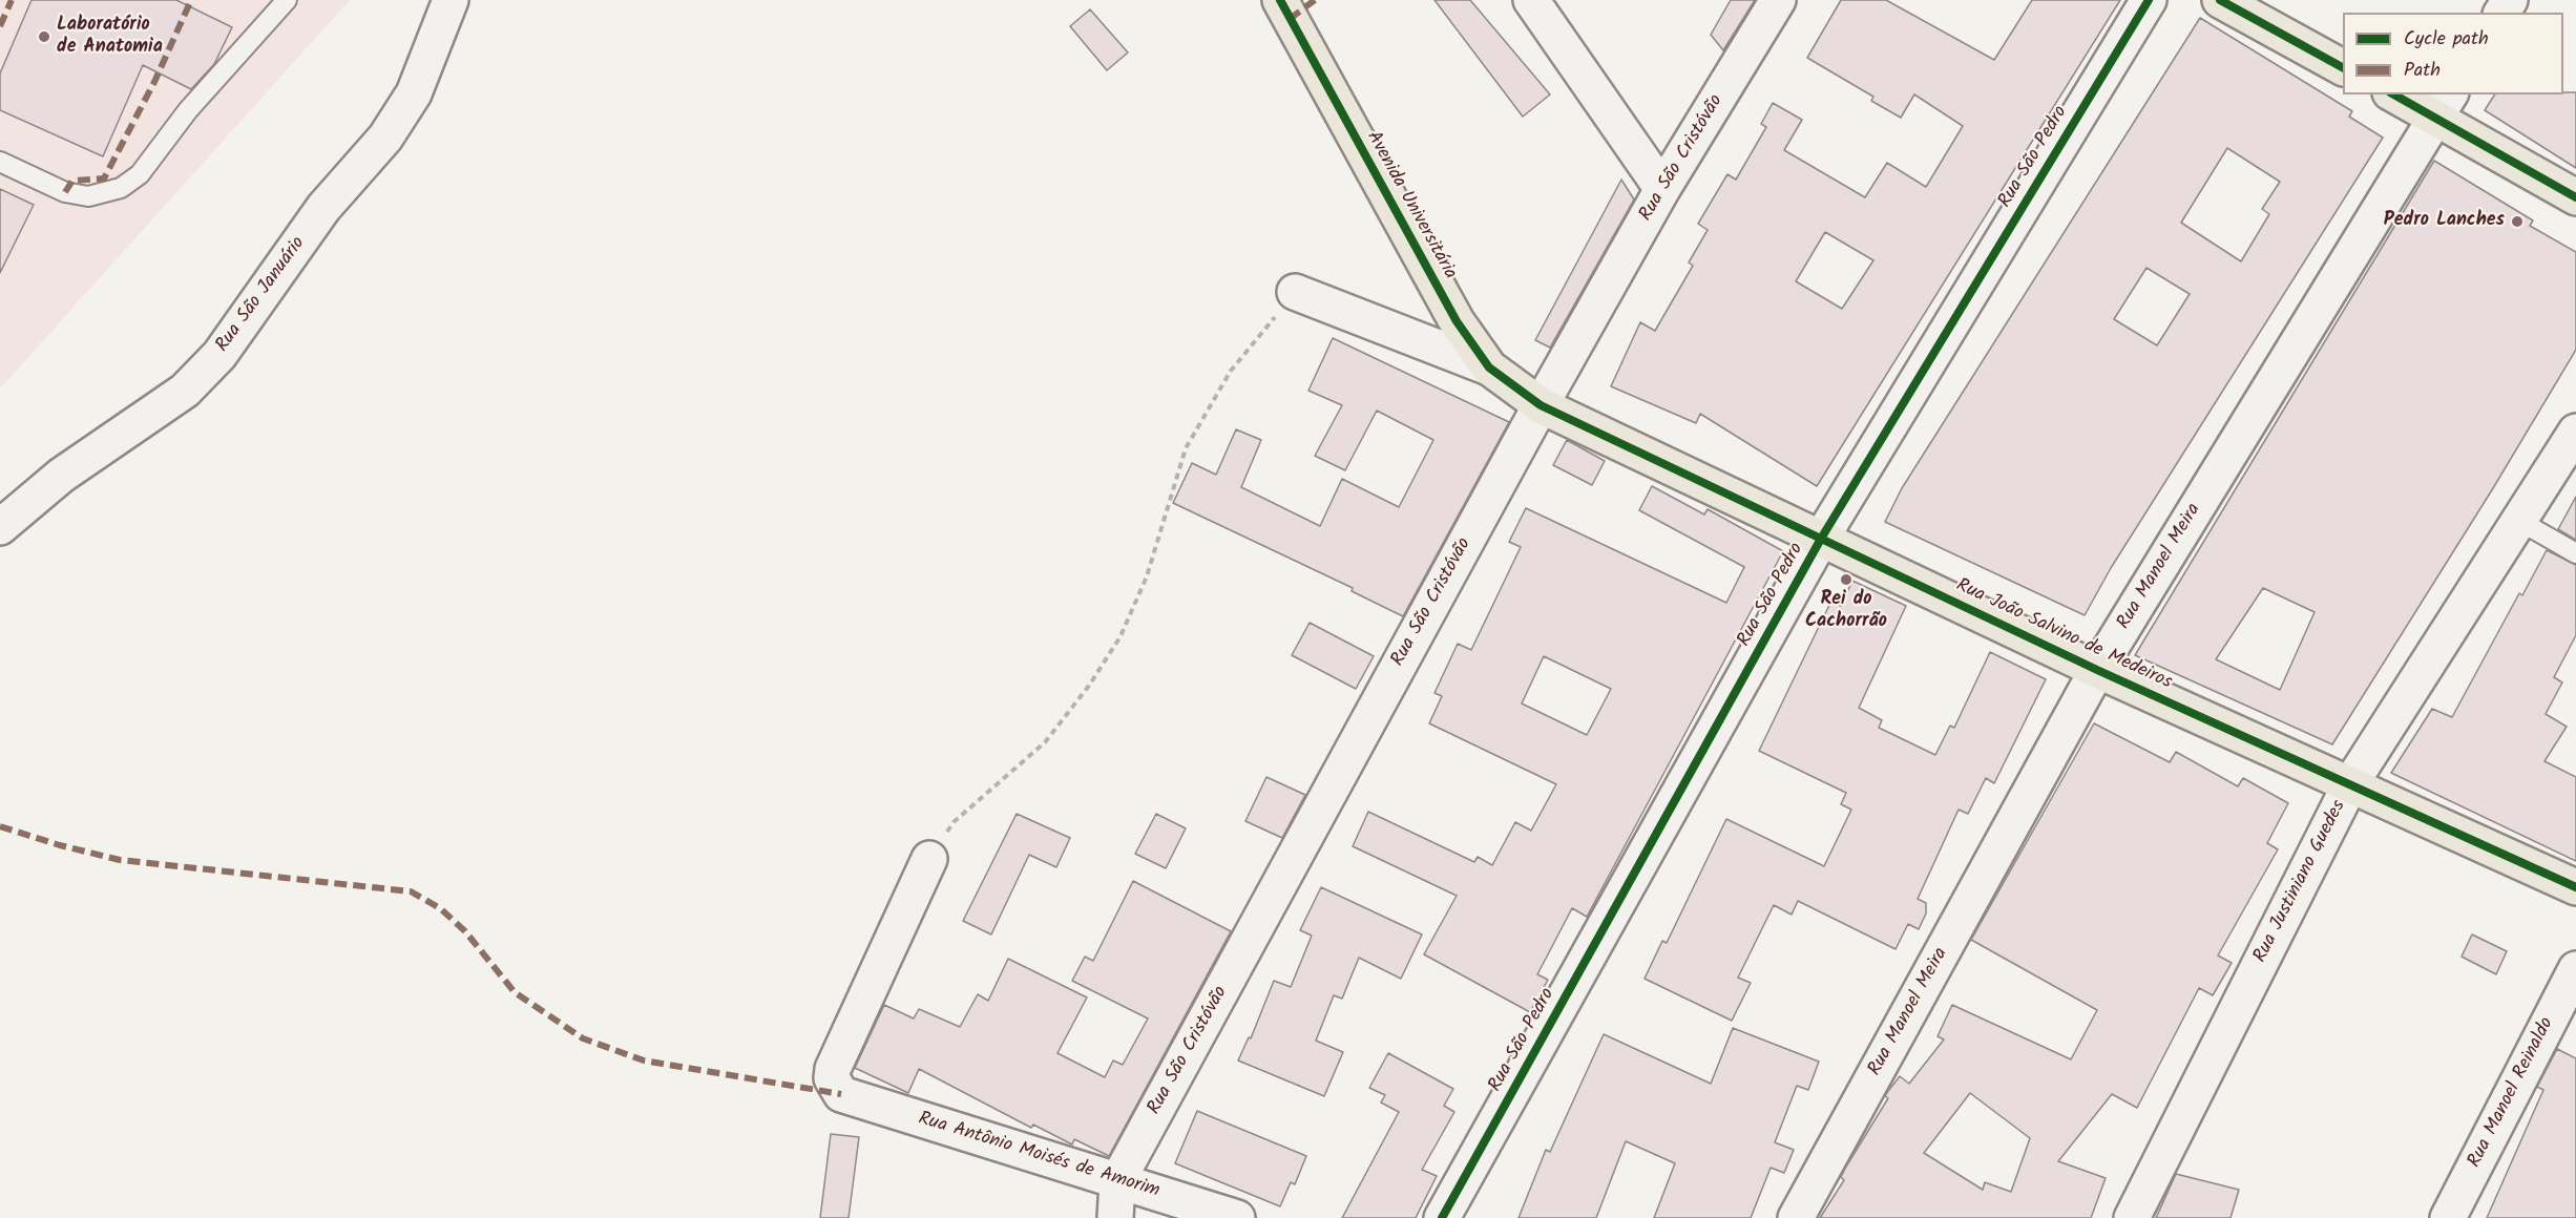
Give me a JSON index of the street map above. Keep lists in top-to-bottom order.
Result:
{
  "streets": {
    "main road": ["Avenida Universitária", "Rua João Salvino de Medeiros"],
    "street": [
      "Rua São Pedro",
      "Rua São Cristóvão",
      "Rua São Januário",
      "Rua Manoel Meira",
      "Rua Justiniano Guedes",
      "Rua Manoel Reinaldo",
      "Rua Antônio Moisés de Amorim"
    ]
  },
  "crossings": [
    ["Rua São Pedro", "Rua João Salvino de Medeiros"],
    ["Rua São Cristóvão", "Avenida Universitária"],
    ["Rua São Cristóvão", "Rua João Salvino de Medeiros"],
    ["Rua São Cristóvão", "Rua Antônio Moisés de Amorim"],
    ["Avenida Universitária", "Rua João Salvino de Medeiros"],
    ["Rua Manoel Meira", "Rua João Salvino de Medeiros"],
    ["Rua João Salvino de Medeiros", "Rua Justiniano Guedes"]
  ],
  "places": ["Laboratório de Anatomia", "Pedro Lanches", "Rei do Cachorrão"],
  "legend": ["Cycle path", "Path"]
}
